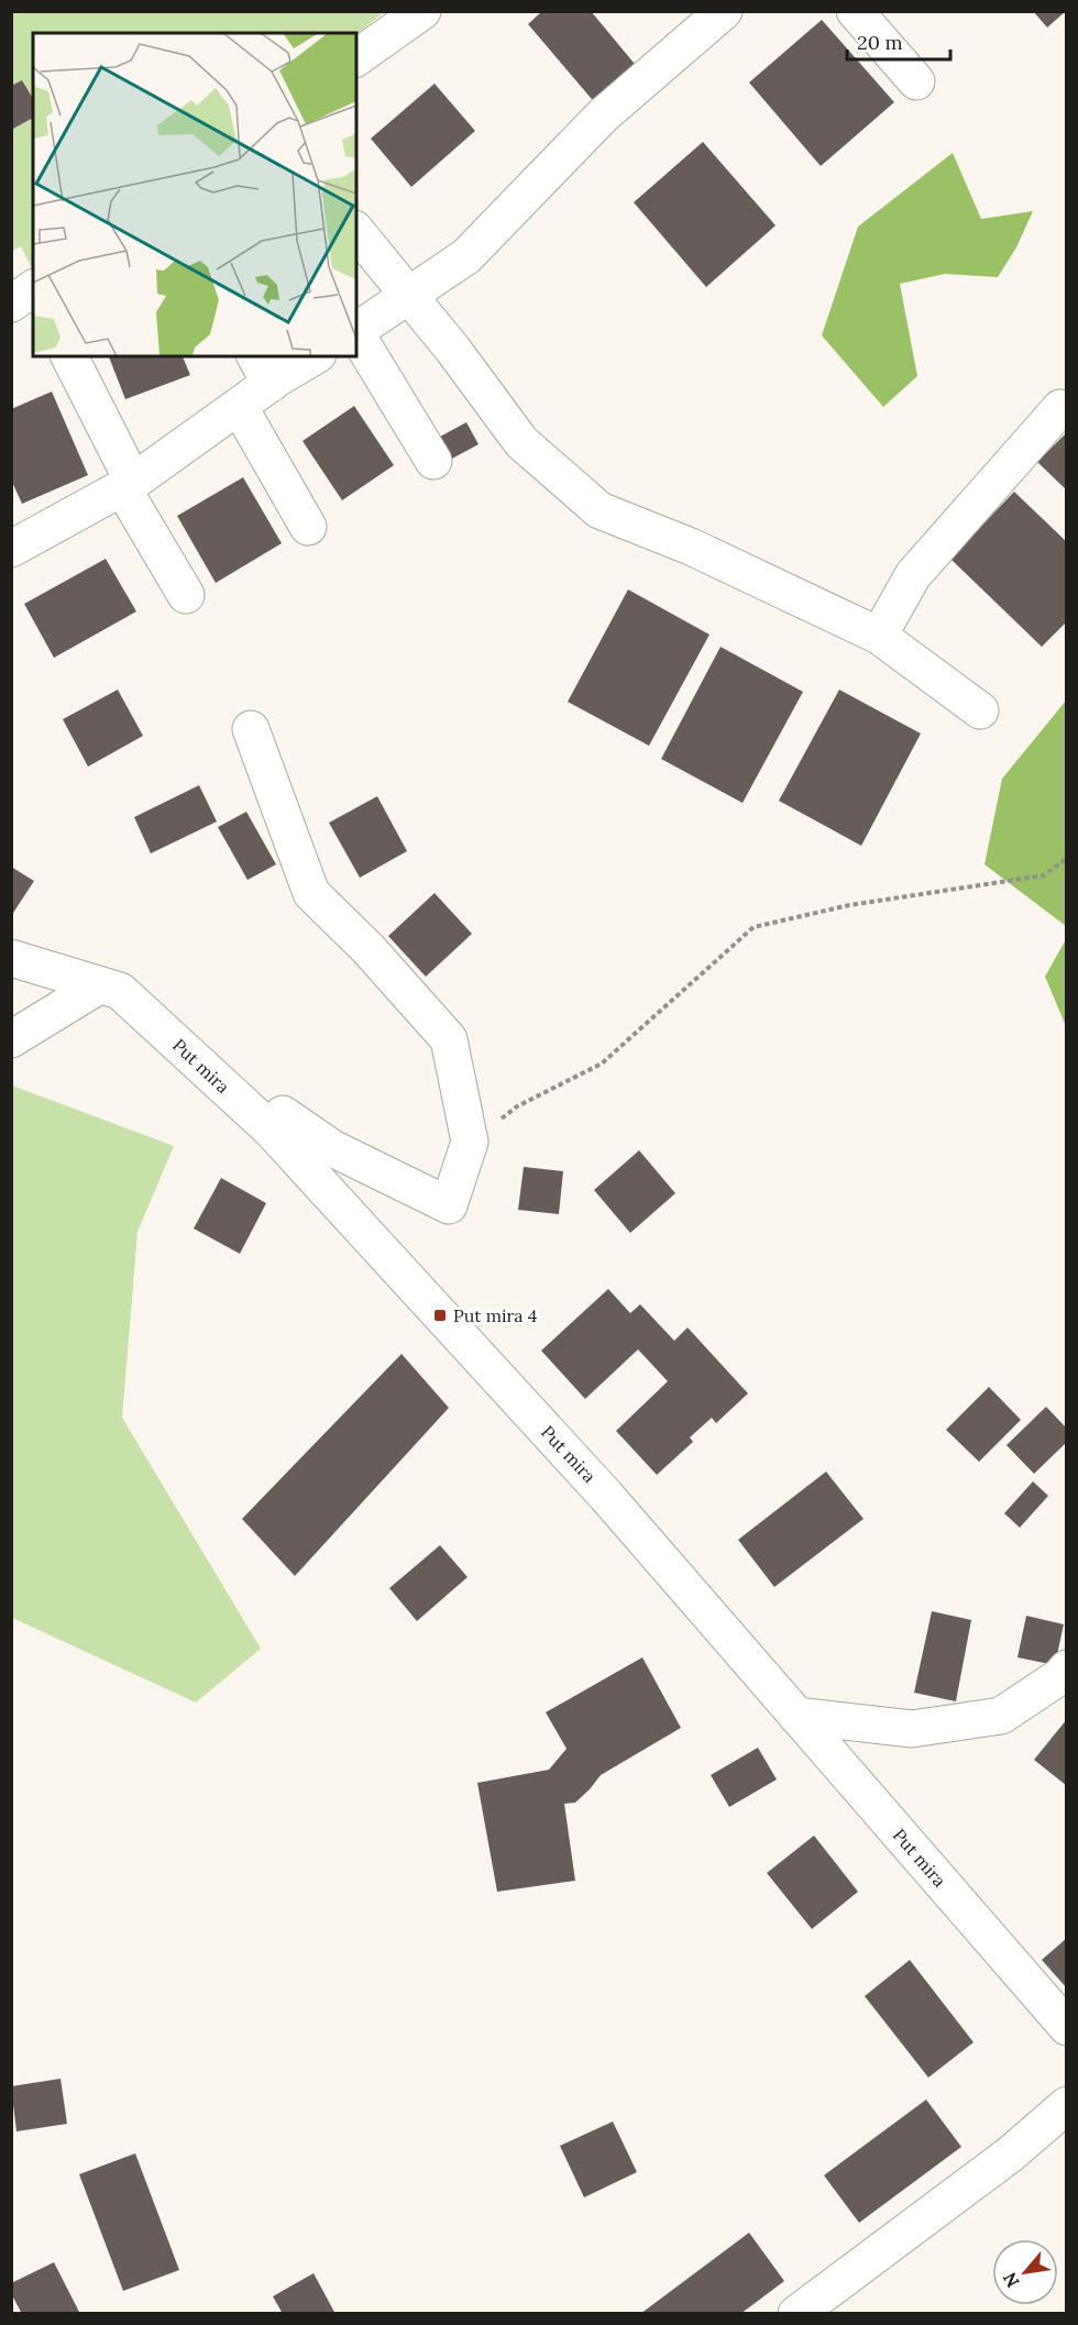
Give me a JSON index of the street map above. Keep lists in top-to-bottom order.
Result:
{
  "streets": {
    "street": ["Put mira"]
  },
  "places": {
    "transit": ["Put mira 4"]
  },
  "scale_bar": "20 m",
  "north": "bottom left"
}
